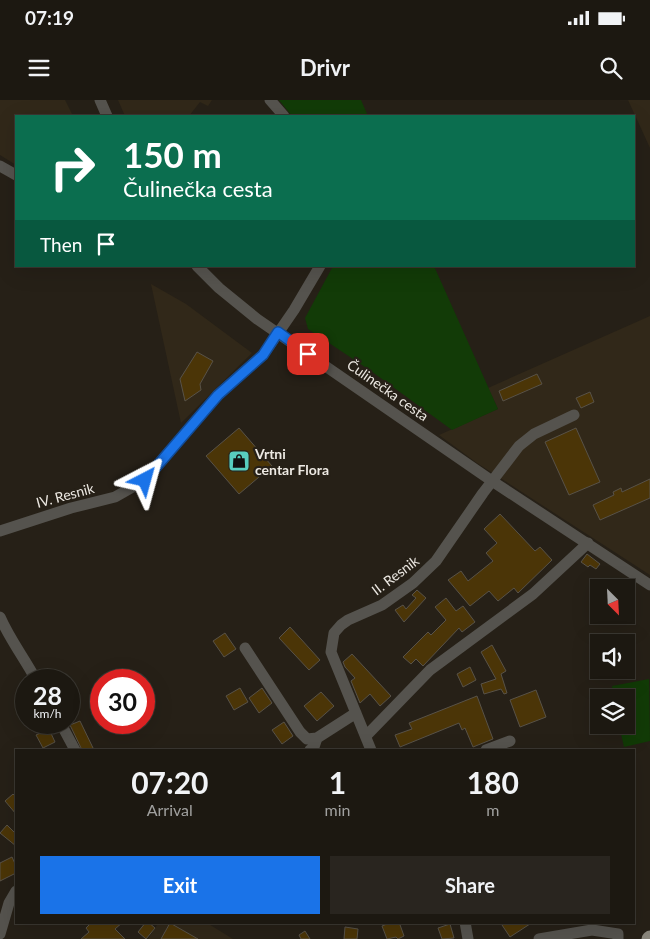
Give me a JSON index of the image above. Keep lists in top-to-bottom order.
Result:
{
  "streets": {
    "street": ["Čulinečka cesta", "IV. Resnik", "II. Resnik"]
  },
  "crossings": [
    ["Čulinečka cesta", "IV. Resnik"],
    ["Čulinečka cesta", "II. Resnik"]
  ],
  "places": {
    "shop": ["Vrtni centar Flora"]
  },
  "north": "bottom right",
  "page": {
    "status": "07:19",
    "header": "Drivr",
    "turn": ["150 m", "Čulinečka cesta"],
    "then": "Then",
    "speed": "28 km/h",
    "limit": "30",
    "eta": [
      "07:20",
      "Arrival",
      "1",
      "min",
      "180",
      "m"
    ],
    "buttons": ["Exit", "Share"]
  }
}
